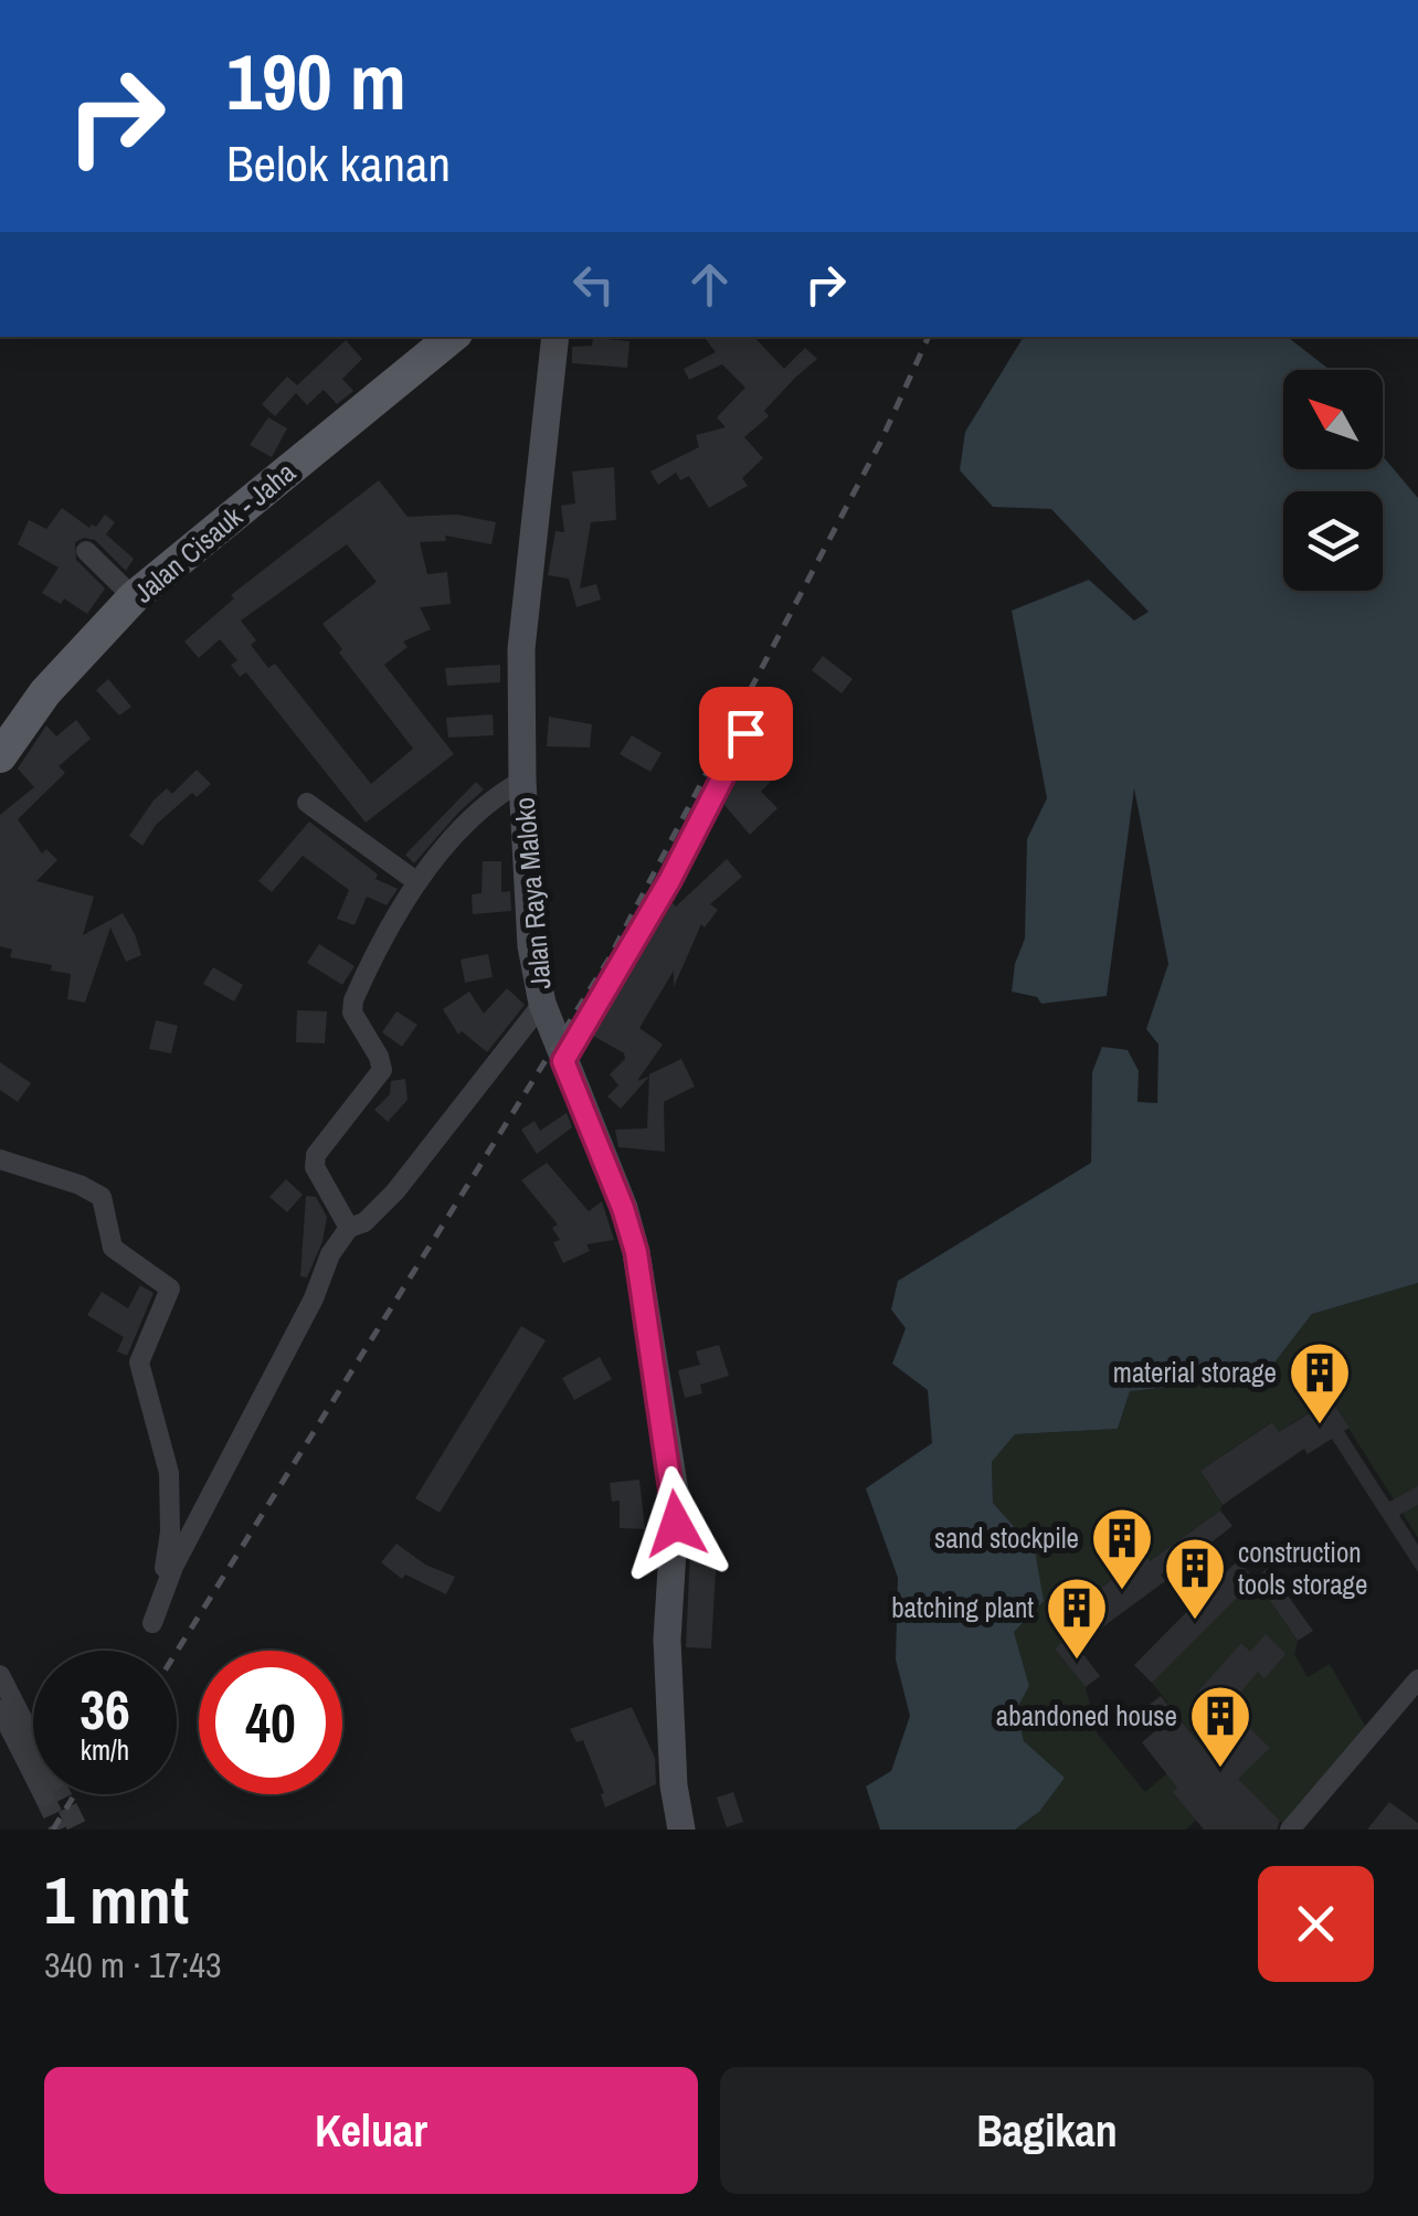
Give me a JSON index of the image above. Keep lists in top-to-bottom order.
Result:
{
  "streets": {
    "main road": ["Jalan Cisauk - Jaha"],
    "street": ["Jalan Raya Maloko"]
  },
  "places": {
    "building": [
      "material storage",
      "sand stockpile",
      "construction tools storage",
      "batching plant",
      "abandoned house"
    ]
  },
  "north": "top left",
  "page": {
    "turn": ["190 m", "Belok kanan"],
    "speed": "36 km/h",
    "limit": "40",
    "heading": ["1 mnt", "340 m · 17:43"],
    "buttons": ["Keluar", "Bagikan"]
  }
}
